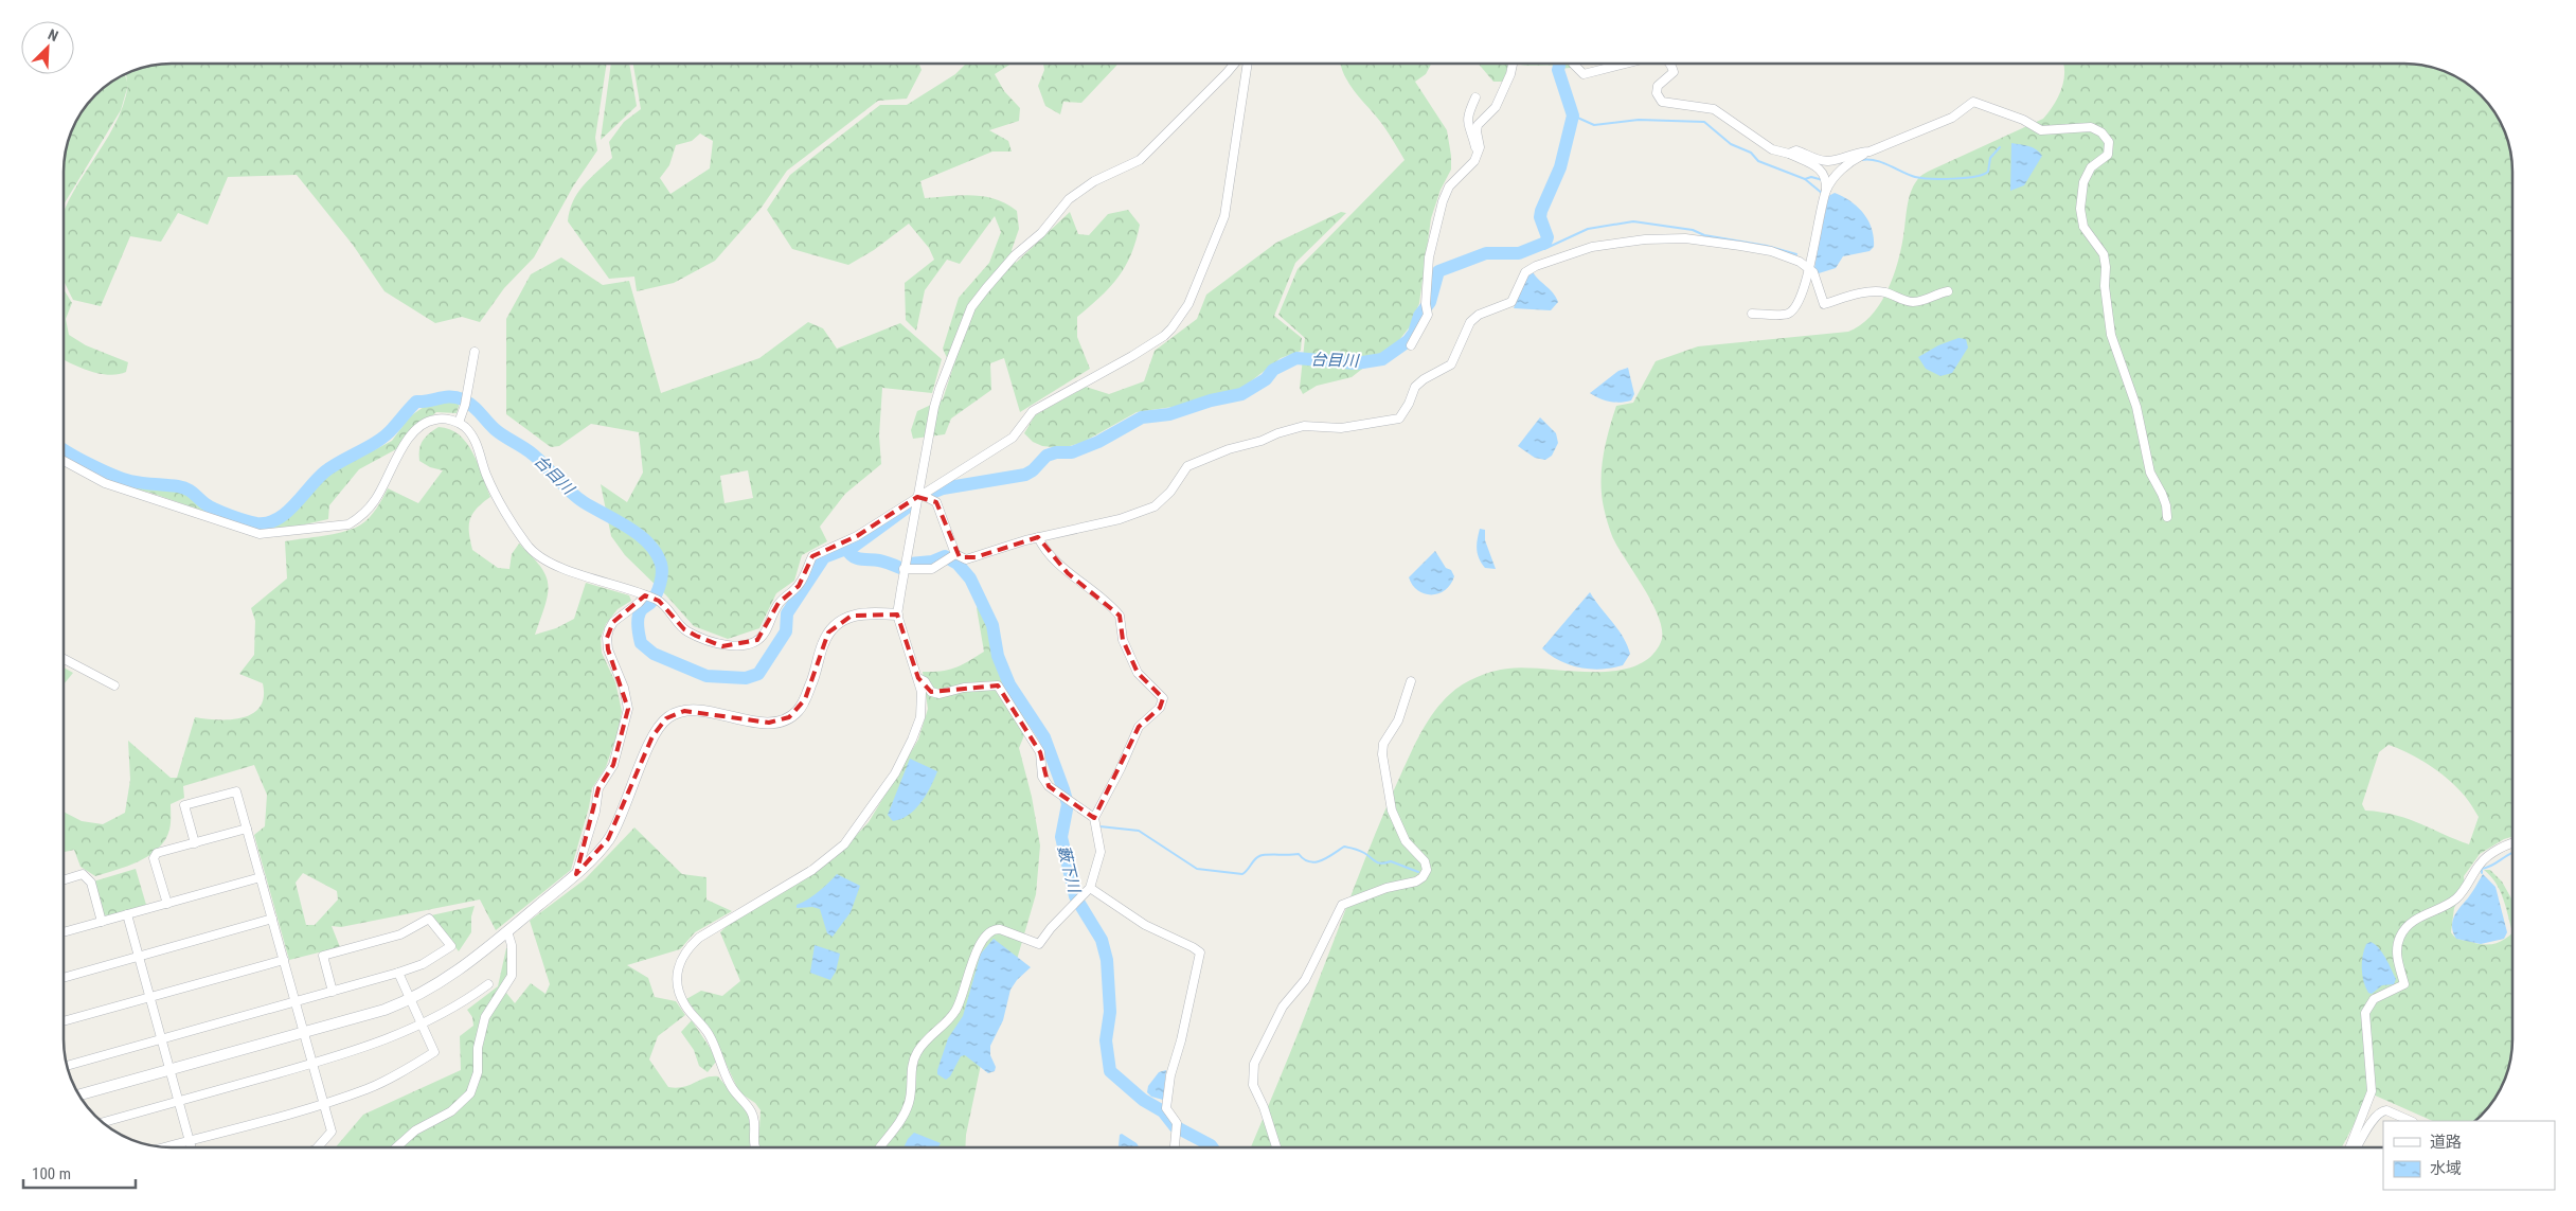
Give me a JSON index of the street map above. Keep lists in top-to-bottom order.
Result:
{
  "water": ["台目川", "藪下川"],
  "legend": ["道路", "水域"],
  "scale_bar": "100 m",
  "north": "top right"
}
